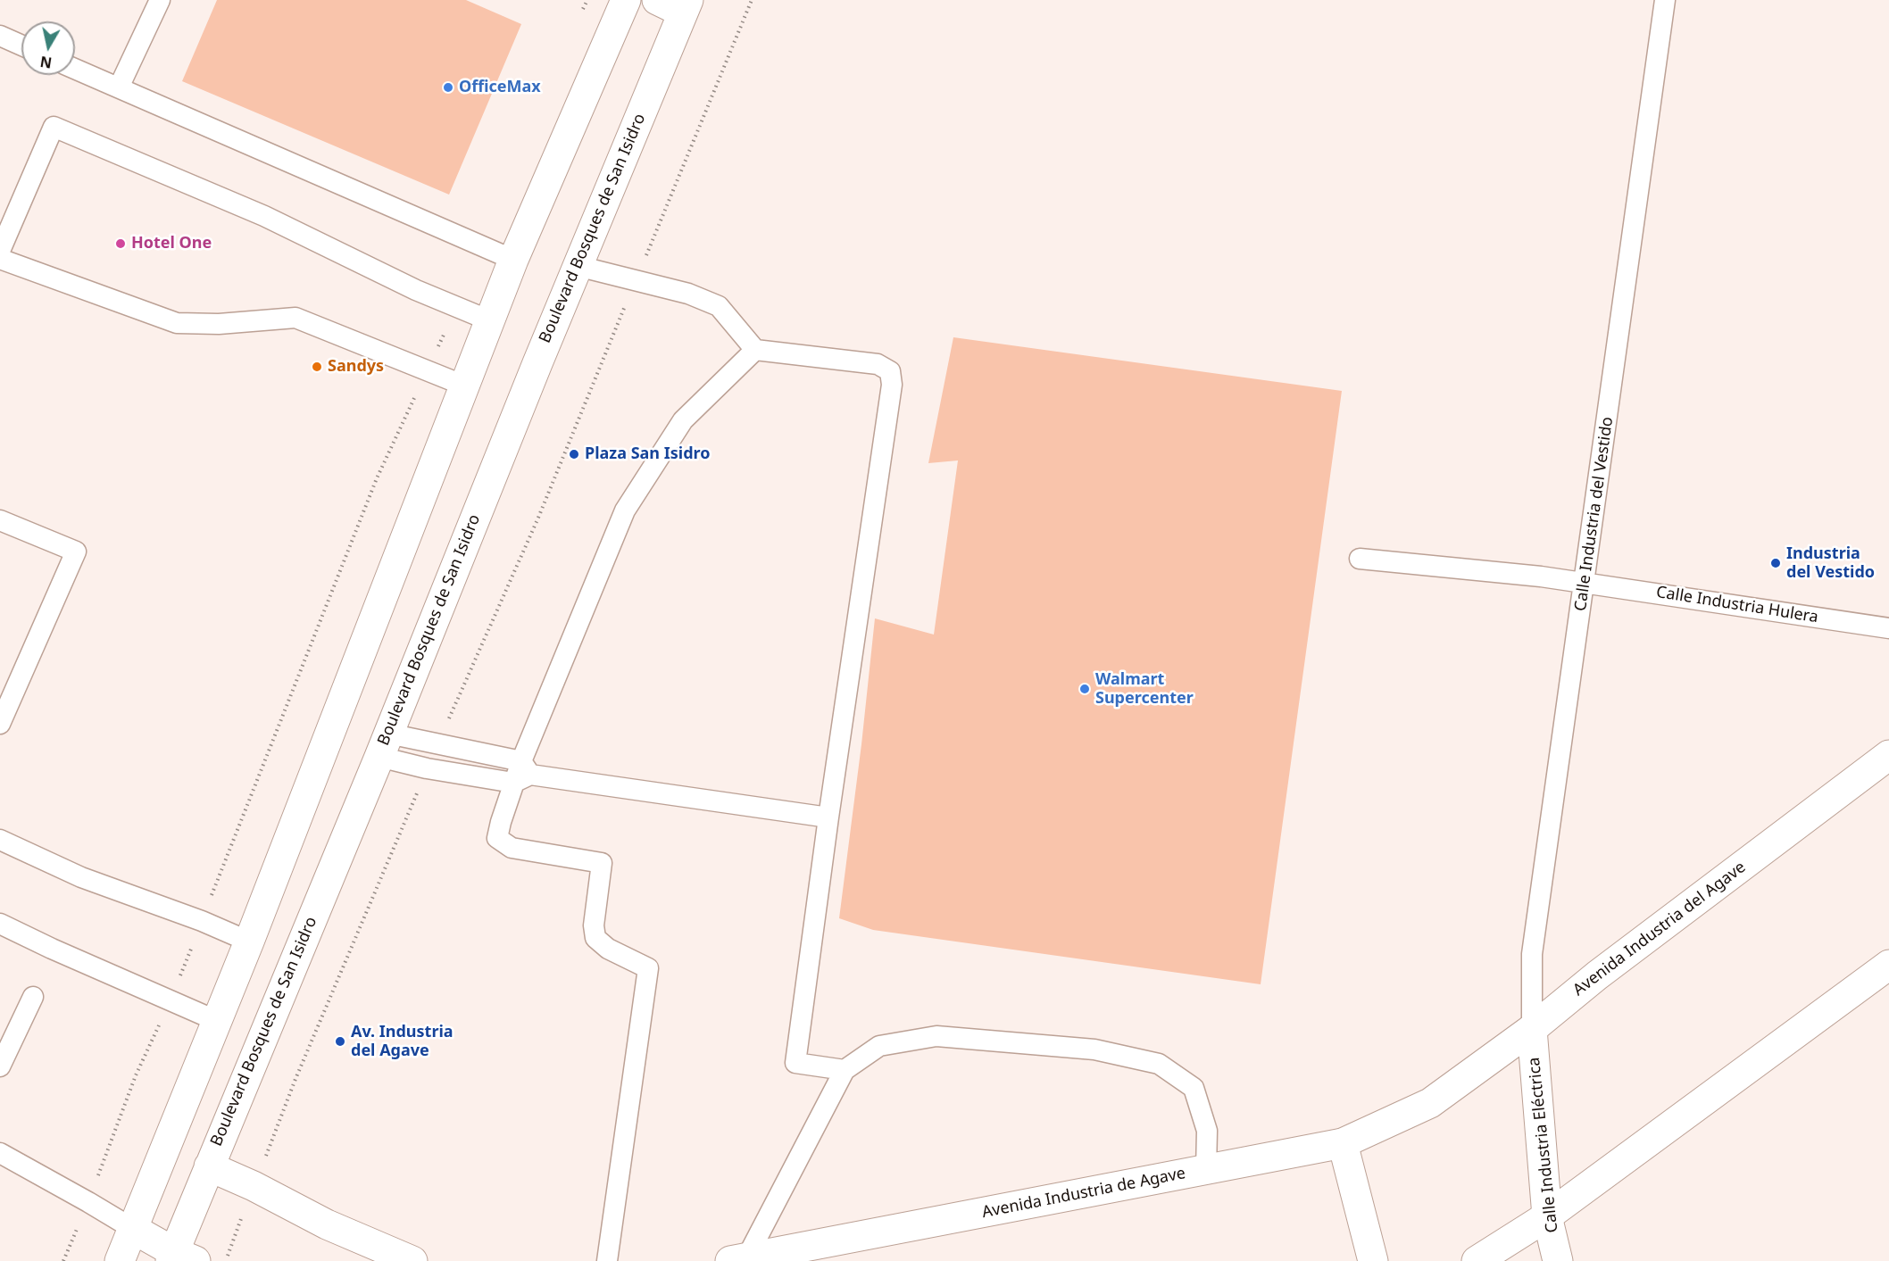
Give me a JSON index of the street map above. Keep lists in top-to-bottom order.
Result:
{
  "streets": {
    "main road": [
      "Boulevard Bosques de San Isidro",
      "Avenida Industria del Agave",
      "Calle Industria Eléctrica",
      "Avenida Industria de Agave"
    ],
    "lane": ["Calle Industria del Vestido", "Calle Industria Hulera"]
  },
  "crossings": [
    ["Calle Industria del Vestido", "Calle Industria Hulera"],
    ["Calle Industria del Vestido", "Avenida Industria del Agave"],
    ["Calle Industria del Vestido", "Calle Industria Eléctrica"],
    ["Avenida Industria del Agave", "Calle Industria Eléctrica"],
    ["Avenida Industria del Agave", "Avenida Industria de Agave"]
  ],
  "places": [
    "OfficeMax",
    "Hotel One",
    "Sandys",
    "Plaza San Isidro",
    "Industria del Vestido",
    "Walmart Supercenter",
    "Av. Industria del Agave"
  ],
  "north": "bottom"
}
